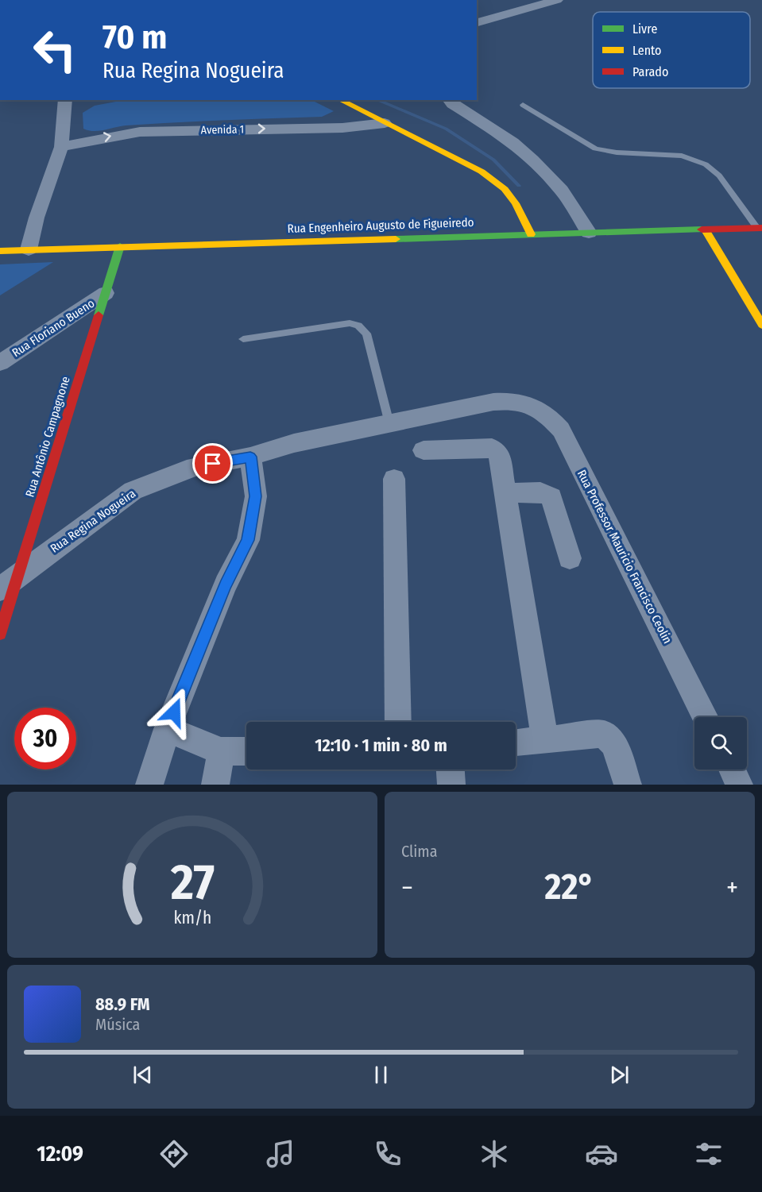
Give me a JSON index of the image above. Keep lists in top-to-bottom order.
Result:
{
  "streets": {
    "street": [
      "Avenida 1",
      "Rua Engenheiro Augusto de Figueiredo",
      "Rua Floriano Bueno",
      "Rua Antônio Campagnone",
      "Rua Regina Nogueira",
      "Rua Professor Mauricio Francisco Ceolin"
    ]
  },
  "crossings": [
    ["Rua Engenheiro Augusto de Figueiredo", "Rua Antônio Campagnone"],
    ["Rua Floriano Bueno", "Rua Antônio Campagnone"],
    ["Rua Antônio Campagnone", "Rua Regina Nogueira"],
    ["Rua Regina Nogueira", "Rua Professor Mauricio Francisco Ceolin"]
  ],
  "one_way": ["Avenida 1"],
  "legend": ["Livre", "Lento", "Parado"],
  "page": {
    "turn": ["70 m", "Rua Regina Nogueira"],
    "limit": "30",
    "trip": "12:10 · 1 min · 80 m",
    "tile": "Clima",
    "heat": ["−", "22°", "+"],
    "song": ["88.9 FM", "Música"],
    "tabs": "12:09",
    "gauge": ["27", "km/h"]
  }
}
